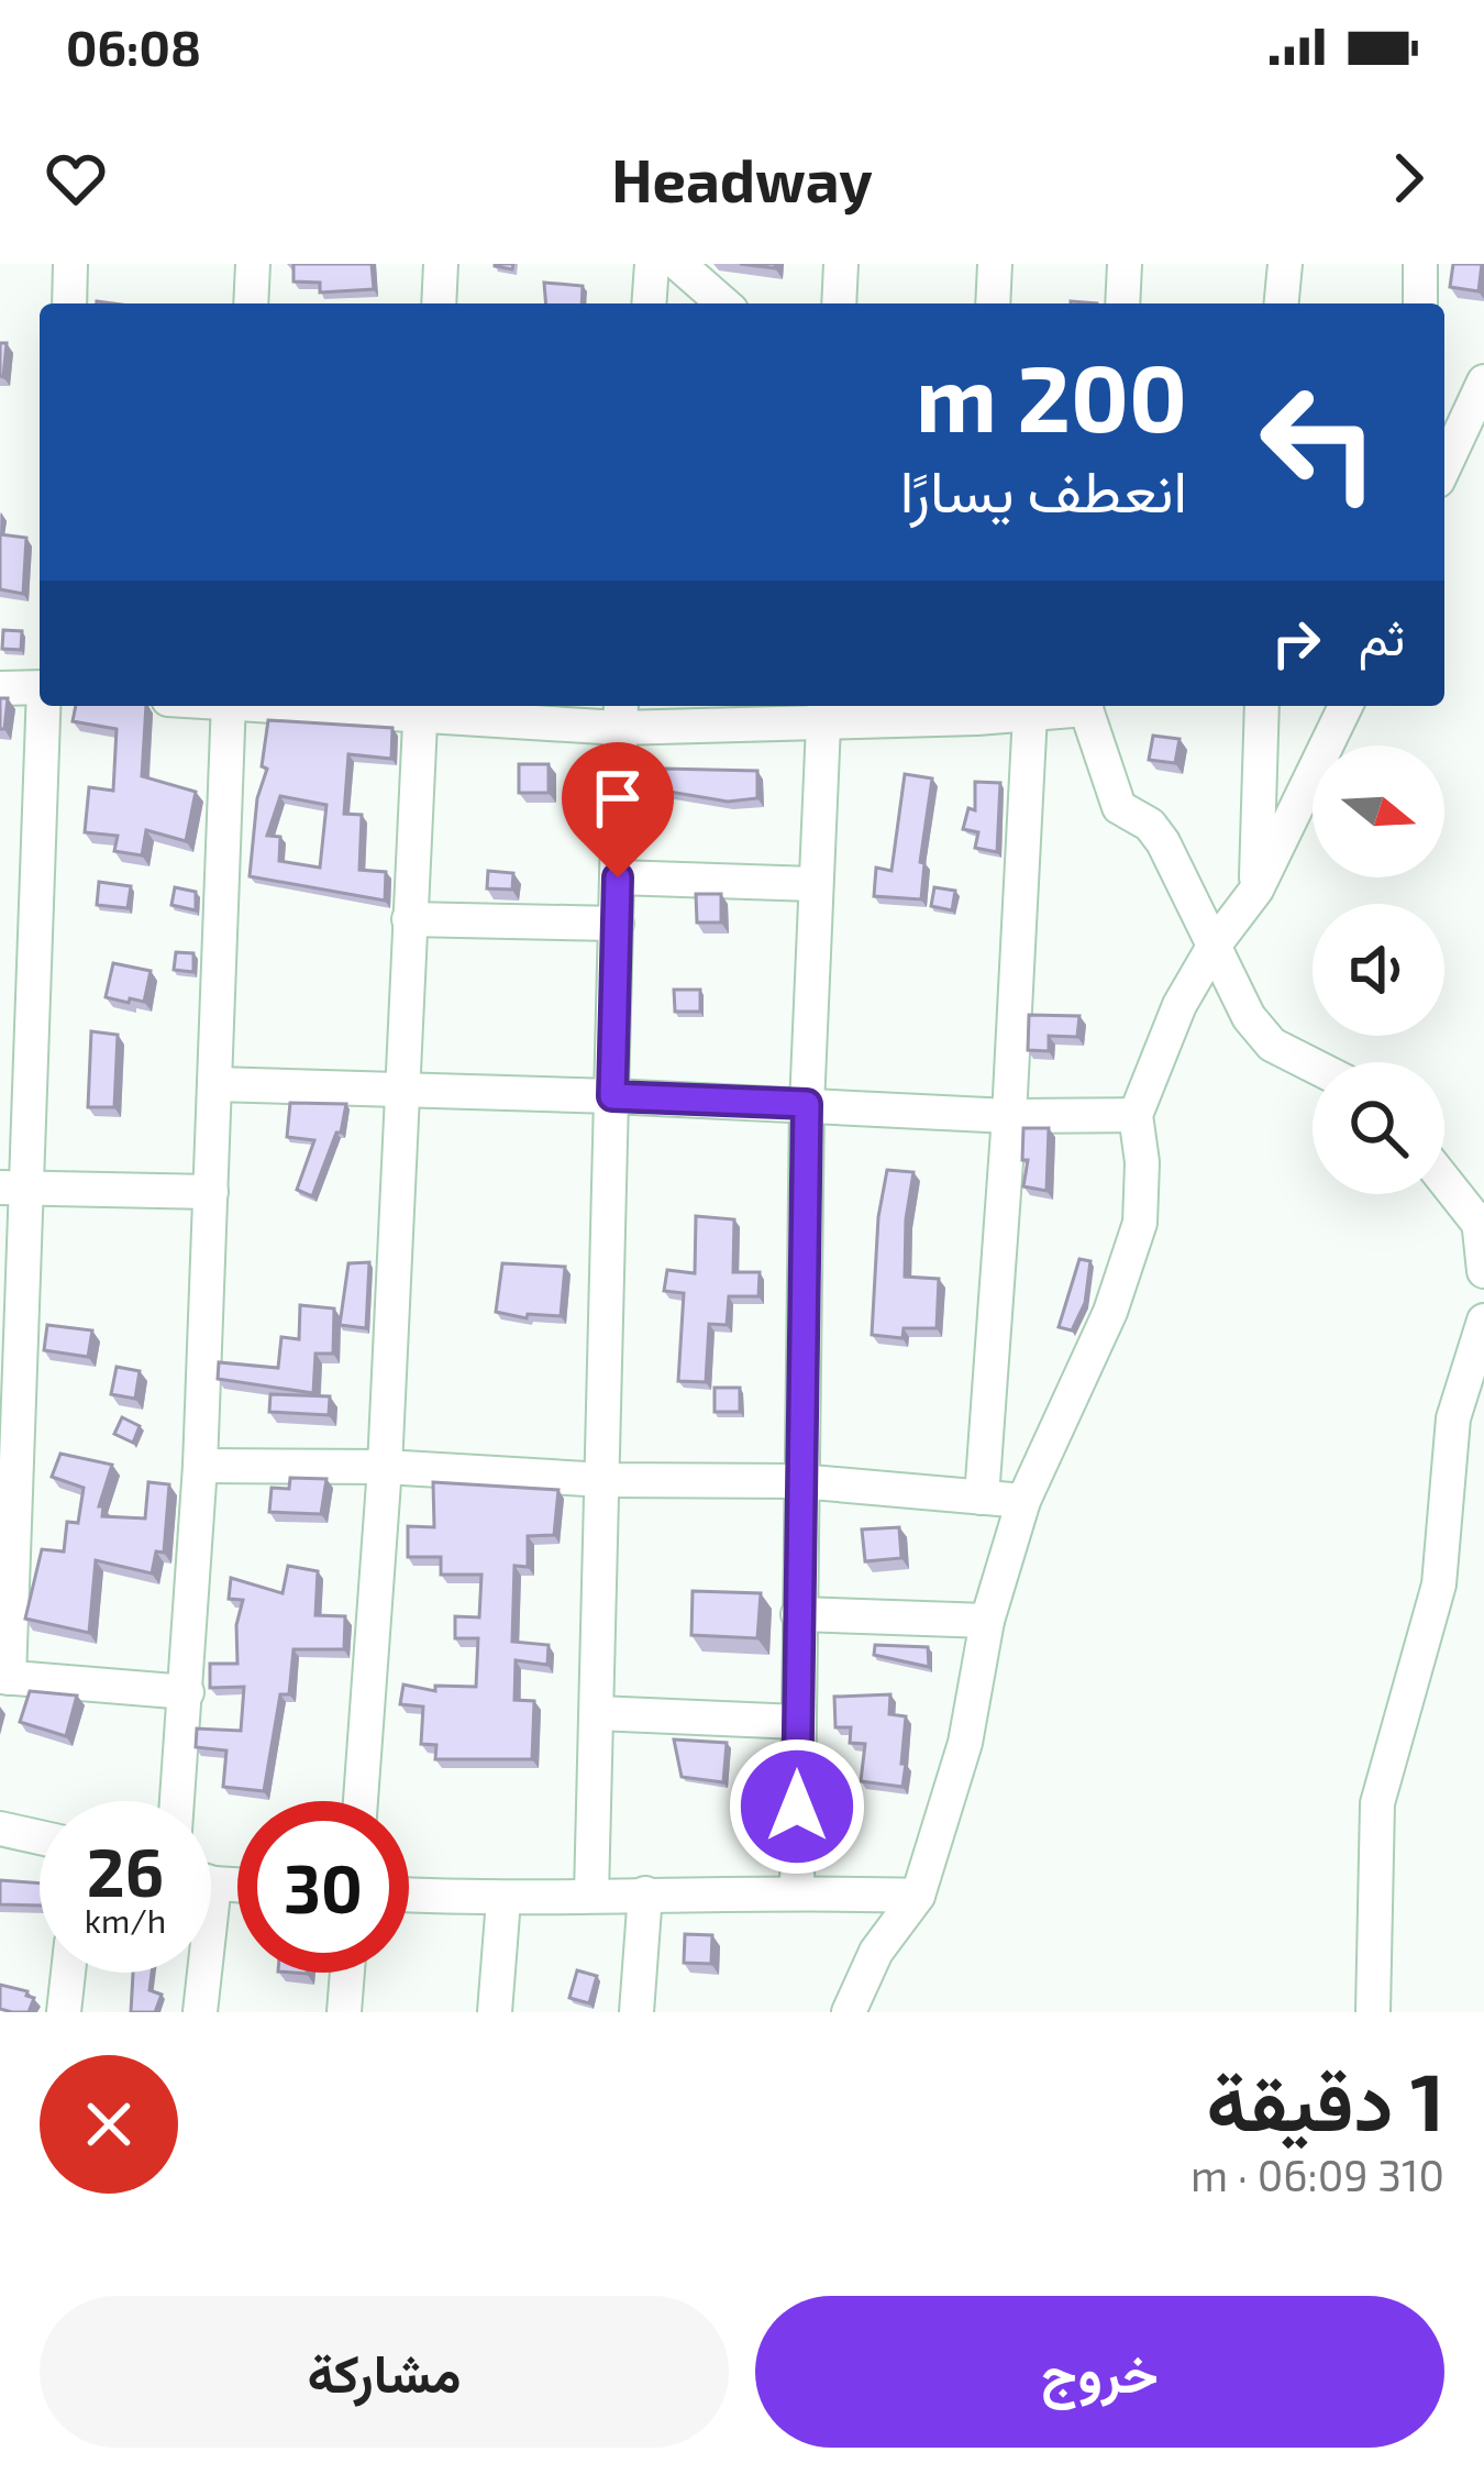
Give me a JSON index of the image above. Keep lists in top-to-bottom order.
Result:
{
  "north": "right",
  "page": {
    "status": "06:08",
    "header": "Headway",
    "turn": ["200 m", "انعطف يسارًا"],
    "then": "ثم",
    "speed": "26 km/h",
    "limit": "30",
    "heading": ["1 دقيقة", "310 m · 06:09"],
    "buttons": ["خروج", "مشاركة"]
  }
}
